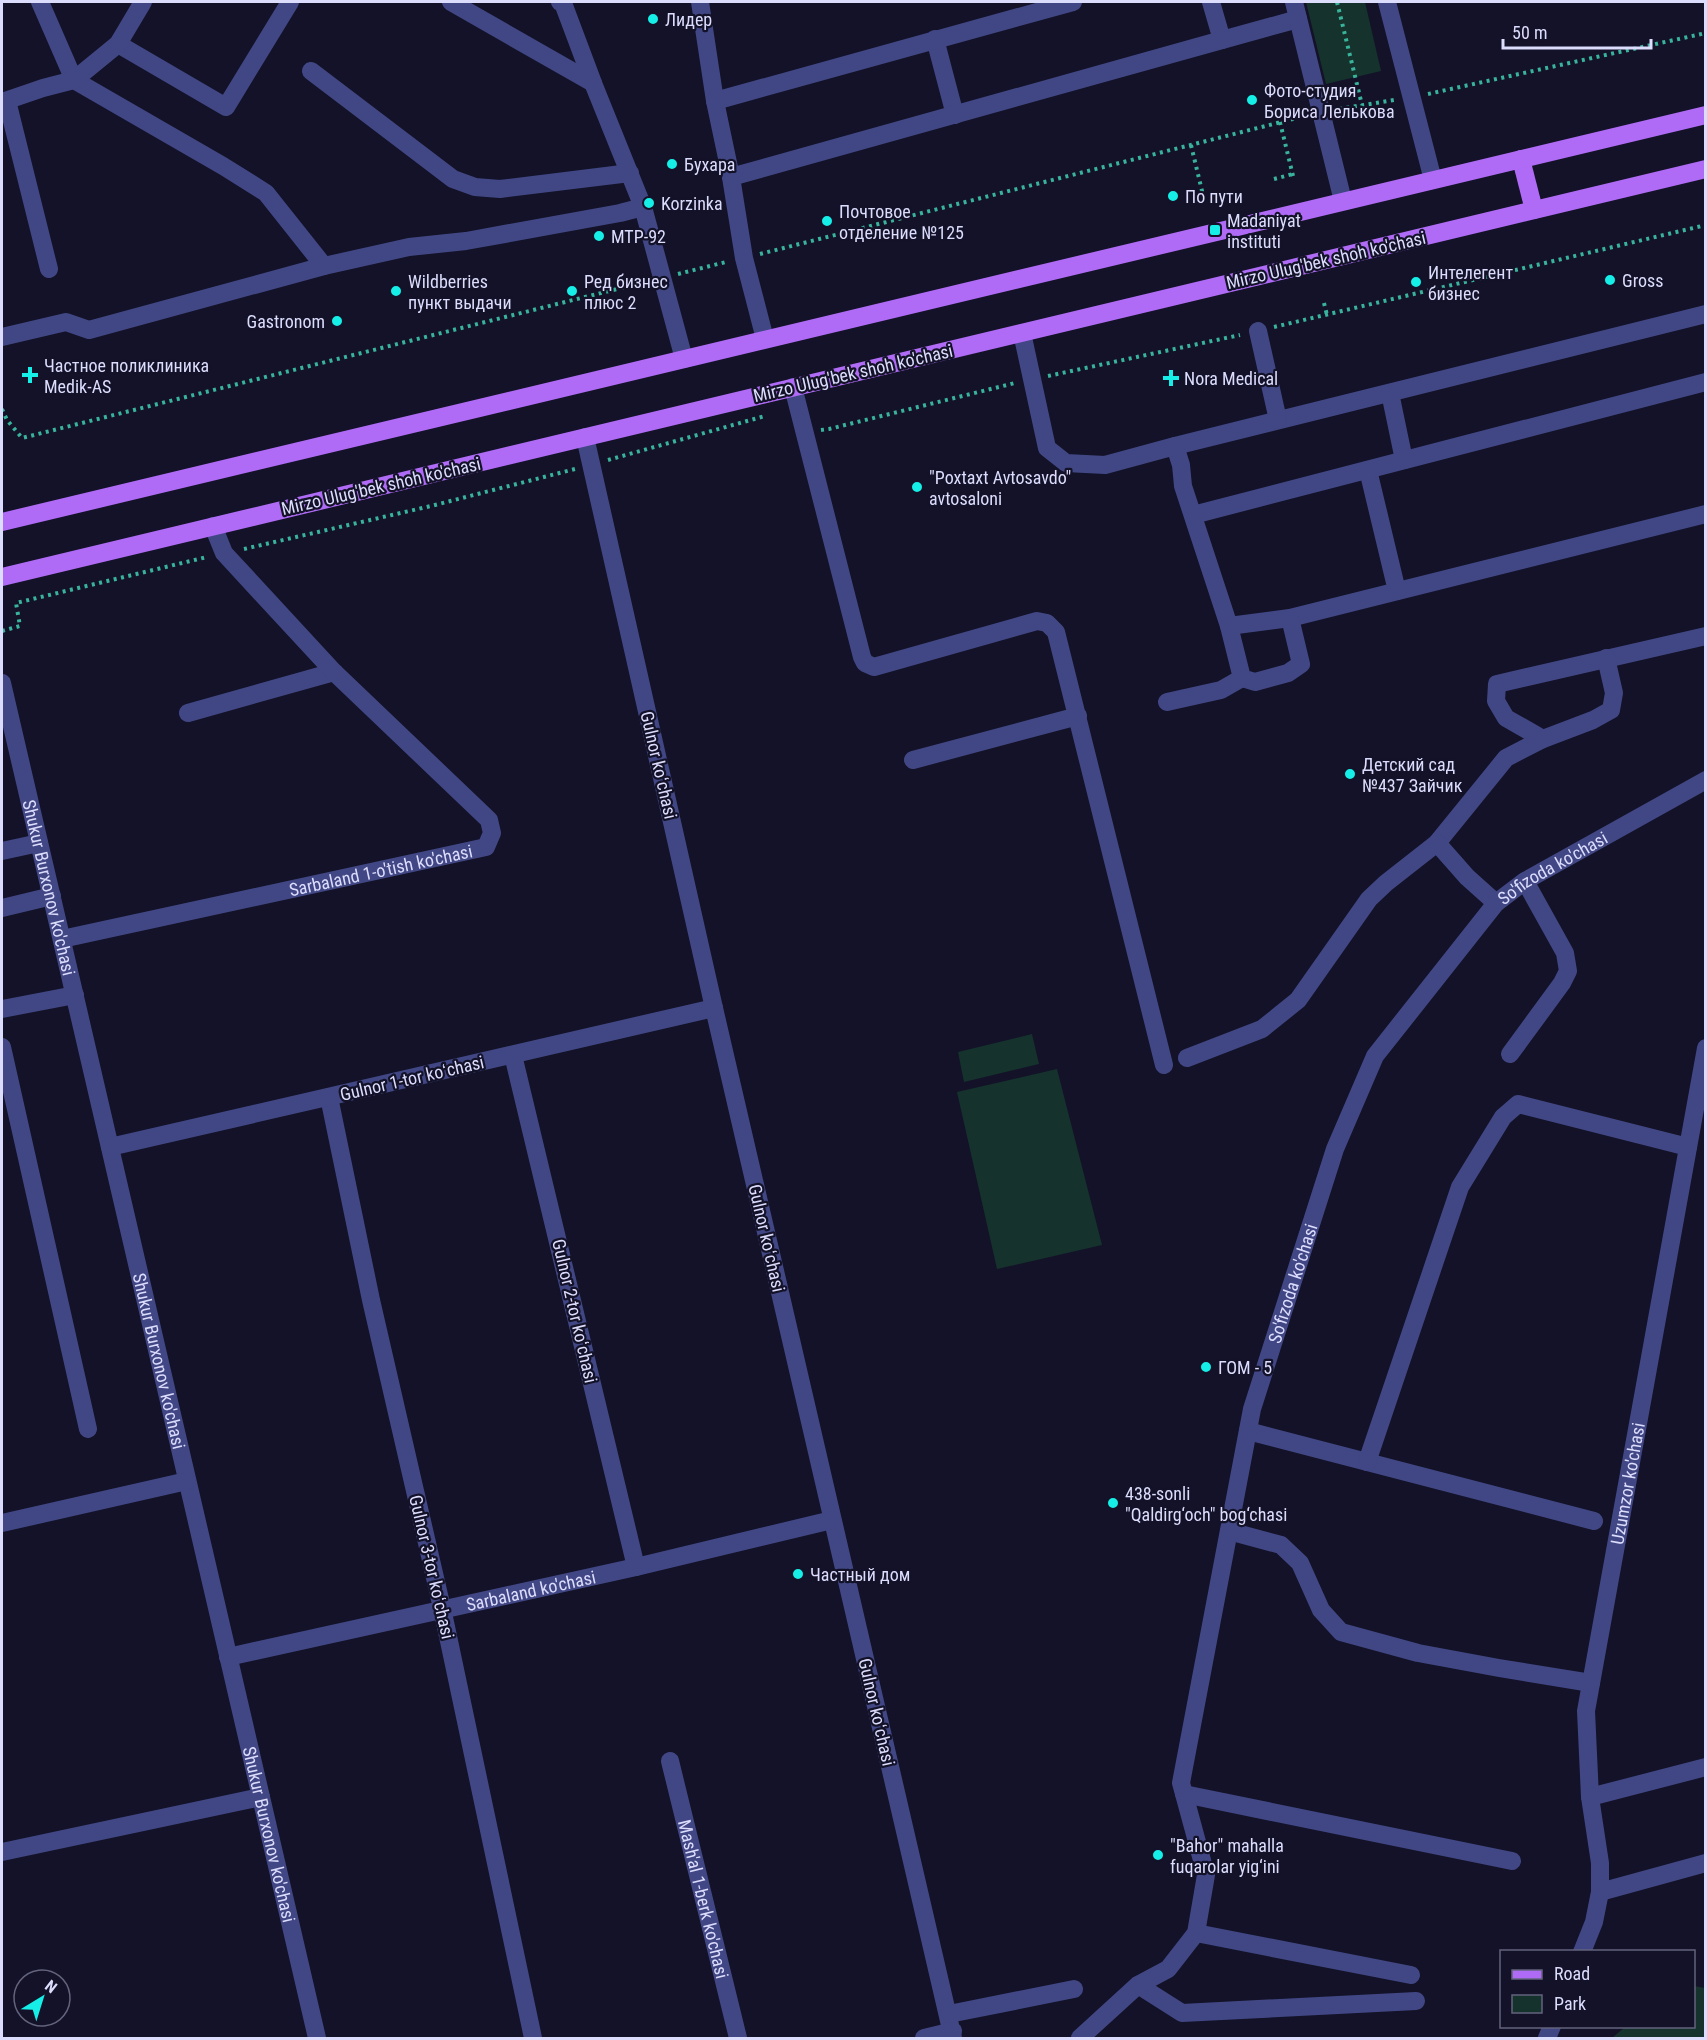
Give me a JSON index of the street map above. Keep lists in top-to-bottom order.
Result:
{
  "streets": {
    "main road": ["Mirzo Ulug'bek shoh ko'chasi"],
    "street": [
      "Gulnor koʻchasi",
      "So'fizoda ko'chasi",
      "Sarbaland 1-o'tish ko'chasi",
      "Shukur Burxonov ko'chasi",
      "Gulnor 1-tor koʻchasi",
      "Gulnor 2-tor koʻchasi",
      "Uzumzor ko'chasi",
      "Gulnor 3-tor koʻchasi",
      "Sarbaland ko'chasi",
      "Mash'al 1-berk ko'chasi"
    ]
  },
  "crossings": [
    ["Mirzo Ulug'bek shoh ko'chasi", "Gulnor koʻchasi"],
    ["Mirzo Ulug'bek shoh ko'chasi", "Sarbaland 1-o'tish ko'chasi"],
    ["Gulnor koʻchasi", "Gulnor 1-tor koʻchasi"],
    ["Gulnor koʻchasi", "Sarbaland ko'chasi"],
    ["Sarbaland 1-o'tish ko'chasi", "Shukur Burxonov ko'chasi"],
    ["Shukur Burxonov ko'chasi", "Gulnor 1-tor koʻchasi"],
    ["Shukur Burxonov ko'chasi", "Sarbaland ko'chasi"],
    ["Gulnor 1-tor koʻchasi", "Gulnor 2-tor koʻchasi"],
    ["Gulnor 1-tor koʻchasi", "Gulnor 3-tor koʻchasi"],
    ["Gulnor 2-tor koʻchasi", "Sarbaland ko'chasi"],
    ["Gulnor 3-tor koʻchasi", "Sarbaland ko'chasi"]
  ],
  "places": {
    "other": [
      "Лидер",
      "Фото-студия Бориса Лелькова",
      "Бухара",
      "По пути",
      "Korzinka",
      "Почтовое отделение №125",
      "MTP-92",
      "Gross",
      "Интелегент бизнес",
      "Wildberries пункт выдачи",
      "Ред бизнес плюс 2",
      "Gastronom",
      "\"Poxtaxt Avtosavdo\" avtosaloni",
      "Детский сад №437 Зайчик",
      "ГОМ - 5",
      "438-sonli \"Qaldirg‘och\" bog‘chasi",
      "Частный дом",
      "\"Bahor\" mahalla fuqarolar yig‘ini"
    ],
    "transit": ["Madaniyat instituti"],
    "health": ["Частное поликлиника Medik-AS", "Nora Medical"]
  },
  "legend": ["Road", "Park"],
  "scale_bar": "50 m",
  "north": "top right"
}
